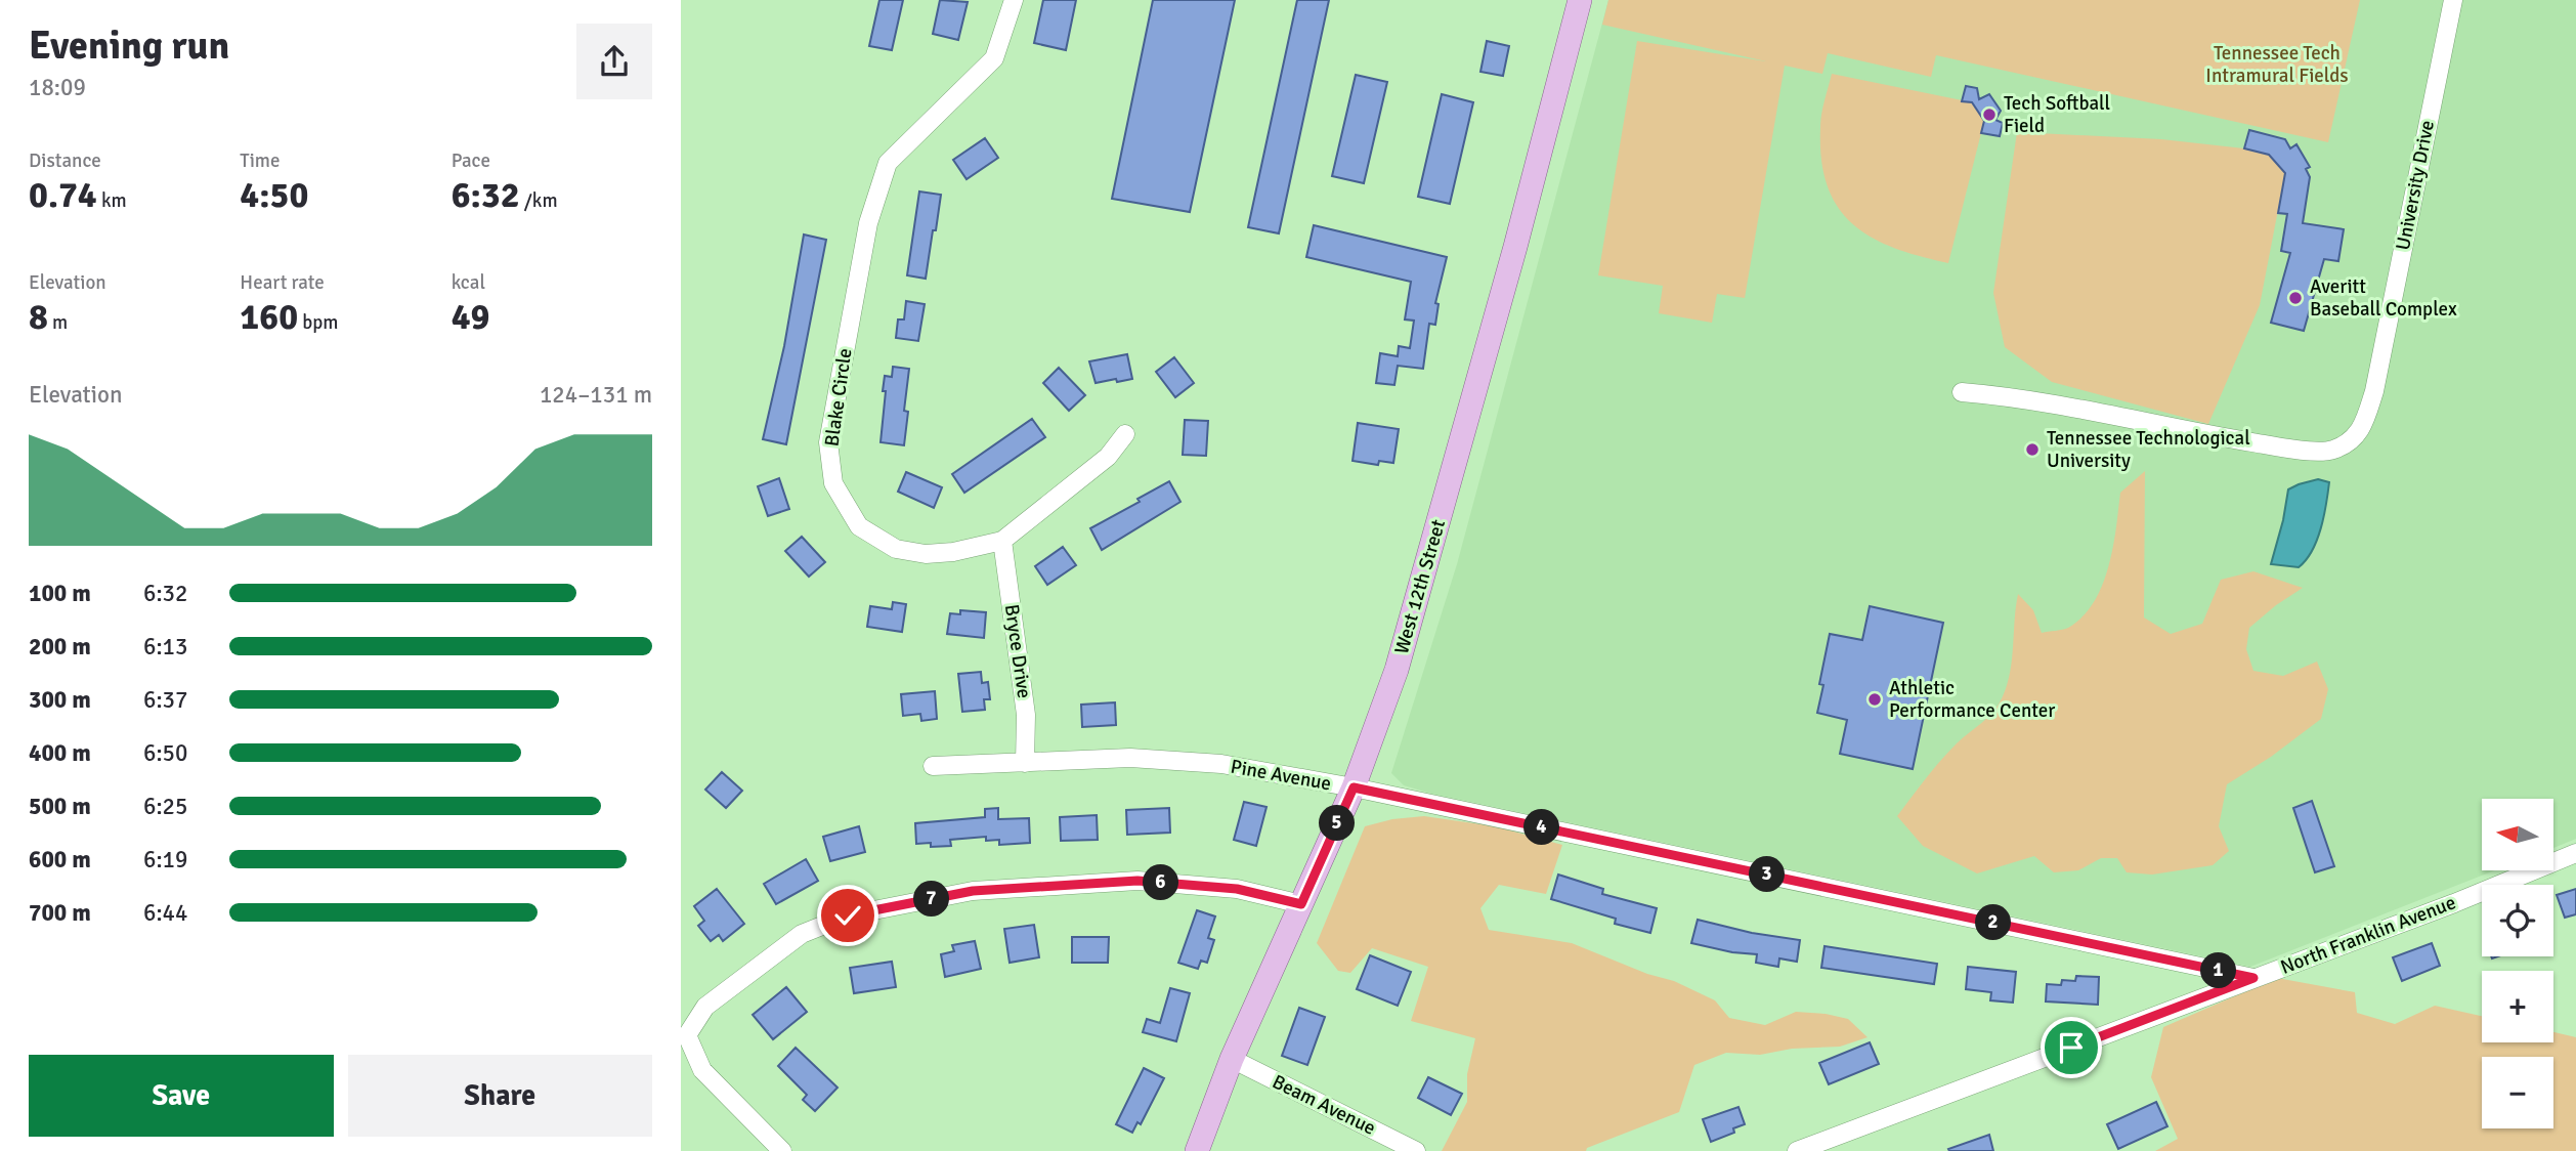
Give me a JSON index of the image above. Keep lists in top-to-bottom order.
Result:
{
  "streets": {
    "main road": ["West 12th Street"],
    "street": [
      "University Drive",
      "Blake Circle",
      "Bryce Drive",
      "Pine Avenue",
      "North Franklin Avenue",
      "Beam Avenue"
    ]
  },
  "crossings": [
    ["Blake Circle", "Bryce Drive"],
    ["West 12th Street", "Pine Avenue"],
    ["West 12th Street", "Beam Avenue"],
    ["Bryce Drive", "Pine Avenue"],
    ["Pine Avenue", "North Franklin Avenue"]
  ],
  "parks": ["Tennessee Tech Intramural Fields"],
  "places": [
    "Tech Softball Field",
    "Averitt Baseball Complex",
    "Tennessee Technological University",
    "Athletic Performance Center"
  ],
  "north": "left",
  "page": {
    "heading": ["Evening run", "18:09"],
    "stats": [
      ["Distance", "0.74 km"],
      ["Time", "4:50"],
      ["Pace", "6:32 /km"],
      ["Elevation", "8 m"],
      ["Heart rate", "160 bpm"],
      ["kcal", "49"]
    ],
    "chart": ["Elevation", "124–131 m"],
    "list": [
      {
        "name": "100 m",
        "note": "6:32"
      },
      {
        "name": "200 m",
        "note": "6:13"
      },
      {
        "name": "300 m",
        "note": "6:37"
      },
      {
        "name": "400 m",
        "note": "6:50"
      },
      {
        "name": "500 m",
        "note": "6:25"
      },
      {
        "name": "600 m",
        "note": "6:19"
      },
      {
        "name": "700 m",
        "note": "6:44"
      }
    ],
    "map_buttons": ["+", "−"],
    "pins": [
      "5",
      "4",
      "3",
      "6",
      "7",
      "2",
      "1"
    ],
    "buttons": ["Save", "Share"]
  }
}
